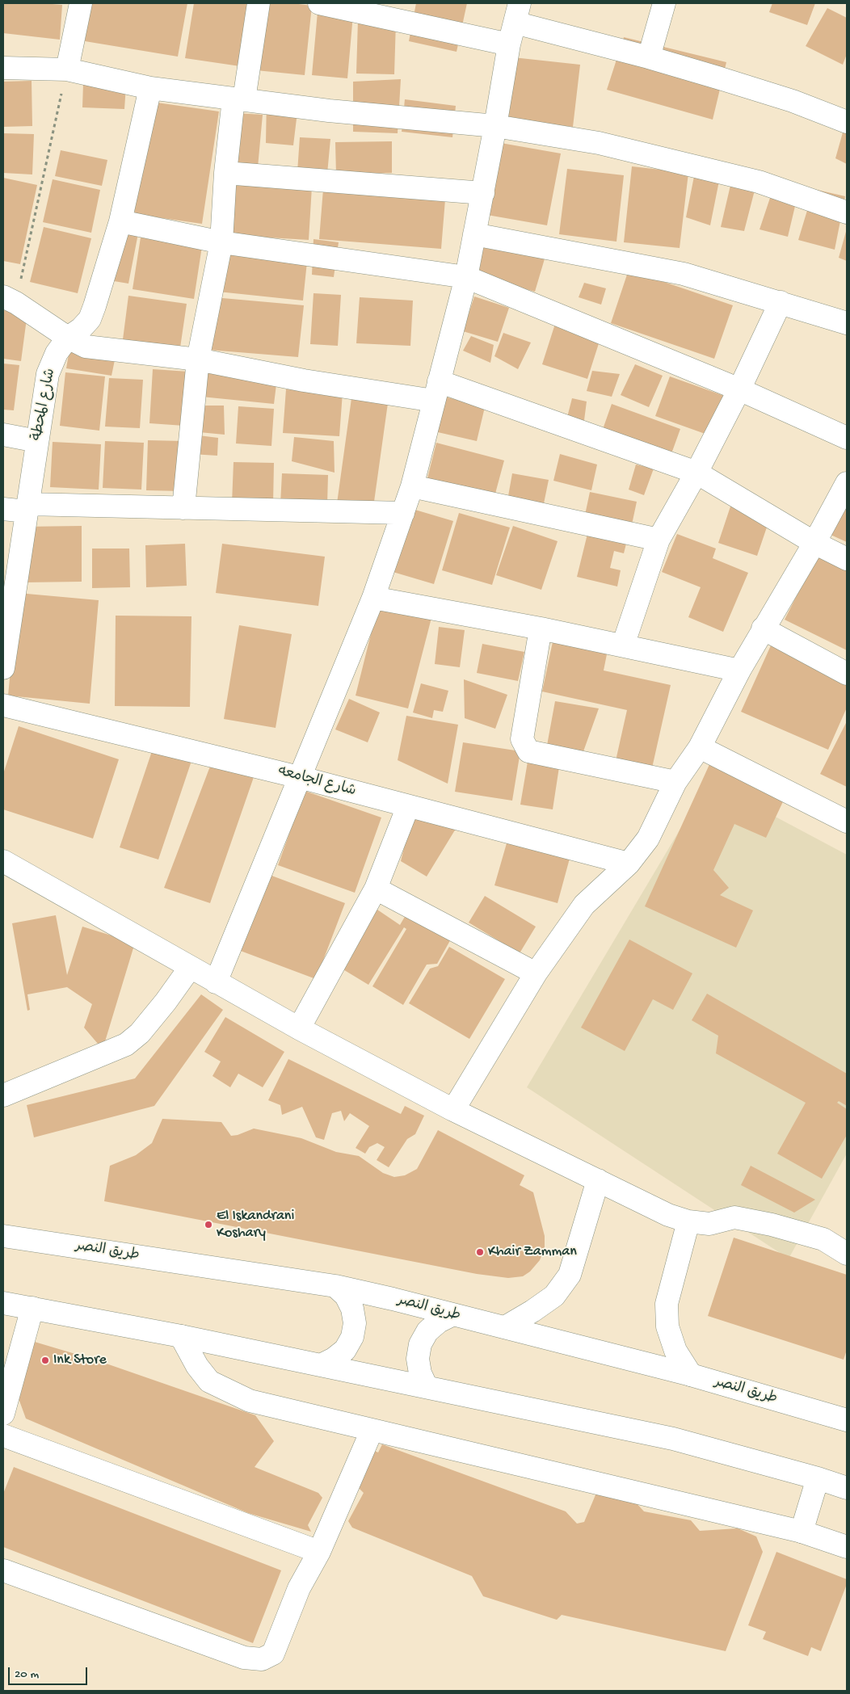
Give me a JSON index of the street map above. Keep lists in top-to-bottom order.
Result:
{
  "streets": {
    "street": ["شارع المحطة", "شارع الجامعه", "طريق النصر"]
  },
  "places": ["El Iskandrani Koshary", "Khair Zamman", "Ink Store"],
  "scale_bar": "20 m"
}
